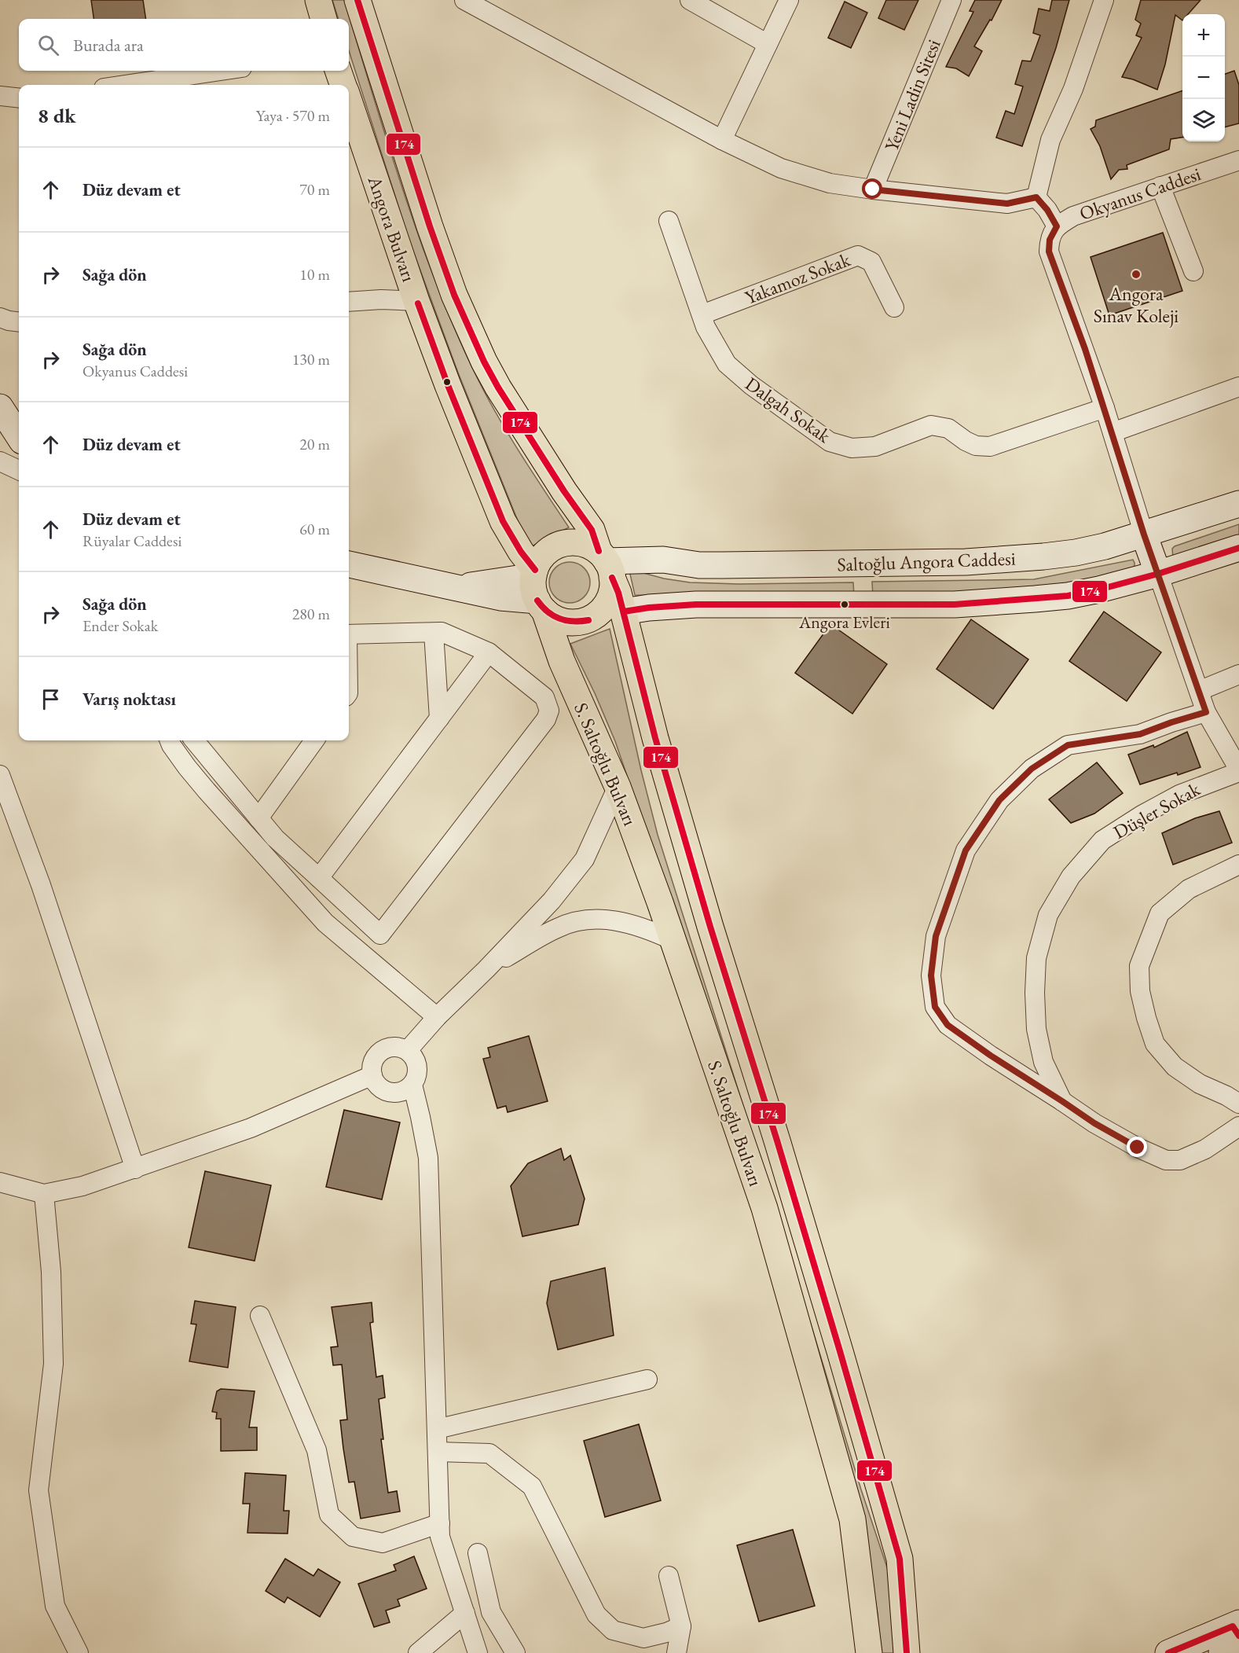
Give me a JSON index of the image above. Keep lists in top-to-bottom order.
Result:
{
  "streets": {
    "main road": ["Angora Bulvarı", "S. Saltoğlu Bulvarı"],
    "street": [
      "Yeni Ladin Sitesi",
      "Okyanus Caddesi",
      "Yakamoz Sokak",
      "Dalgah Sokak",
      "Saltoğlu Angora Caddesi",
      "Düşler Sokak"
    ]
  },
  "crossings": [
    ["Okyanus Caddesi", "Dalgah Sokak"],
    ["Okyanus Caddesi", "Saltoğlu Angora Caddesi"],
    ["Angora Bulvarı", "Saltoğlu Angora Caddesi"],
    ["Angora Bulvarı", "S. Saltoğlu Bulvarı"],
    ["Yakamoz Sokak", "Dalgah Sokak"],
    ["Saltoğlu Angora Caddesi", "S. Saltoğlu Bulvarı"]
  ],
  "places": ["Angora Sınav Koleji", "Angora Evleri"],
  "lines": ["transit line 174"],
  "page": {
    "map_buttons": ["+", "−"],
    "search": "Burada ara",
    "heading": ["8 dk", "Yaya · 570 m"],
    "list": [
      ["Düz devam et", "70 m"],
      ["Sağa dön", "10 m"],
      ["Sağa dön", "Okyanus Caddesi", "130 m"],
      ["Düz devam et", "20 m"],
      ["Düz devam et", "Rüyalar Caddesi", "60 m"],
      ["Sağa dön", "Ender Sokak", "280 m"],
      "Varış noktası"
    ]
  }
}
